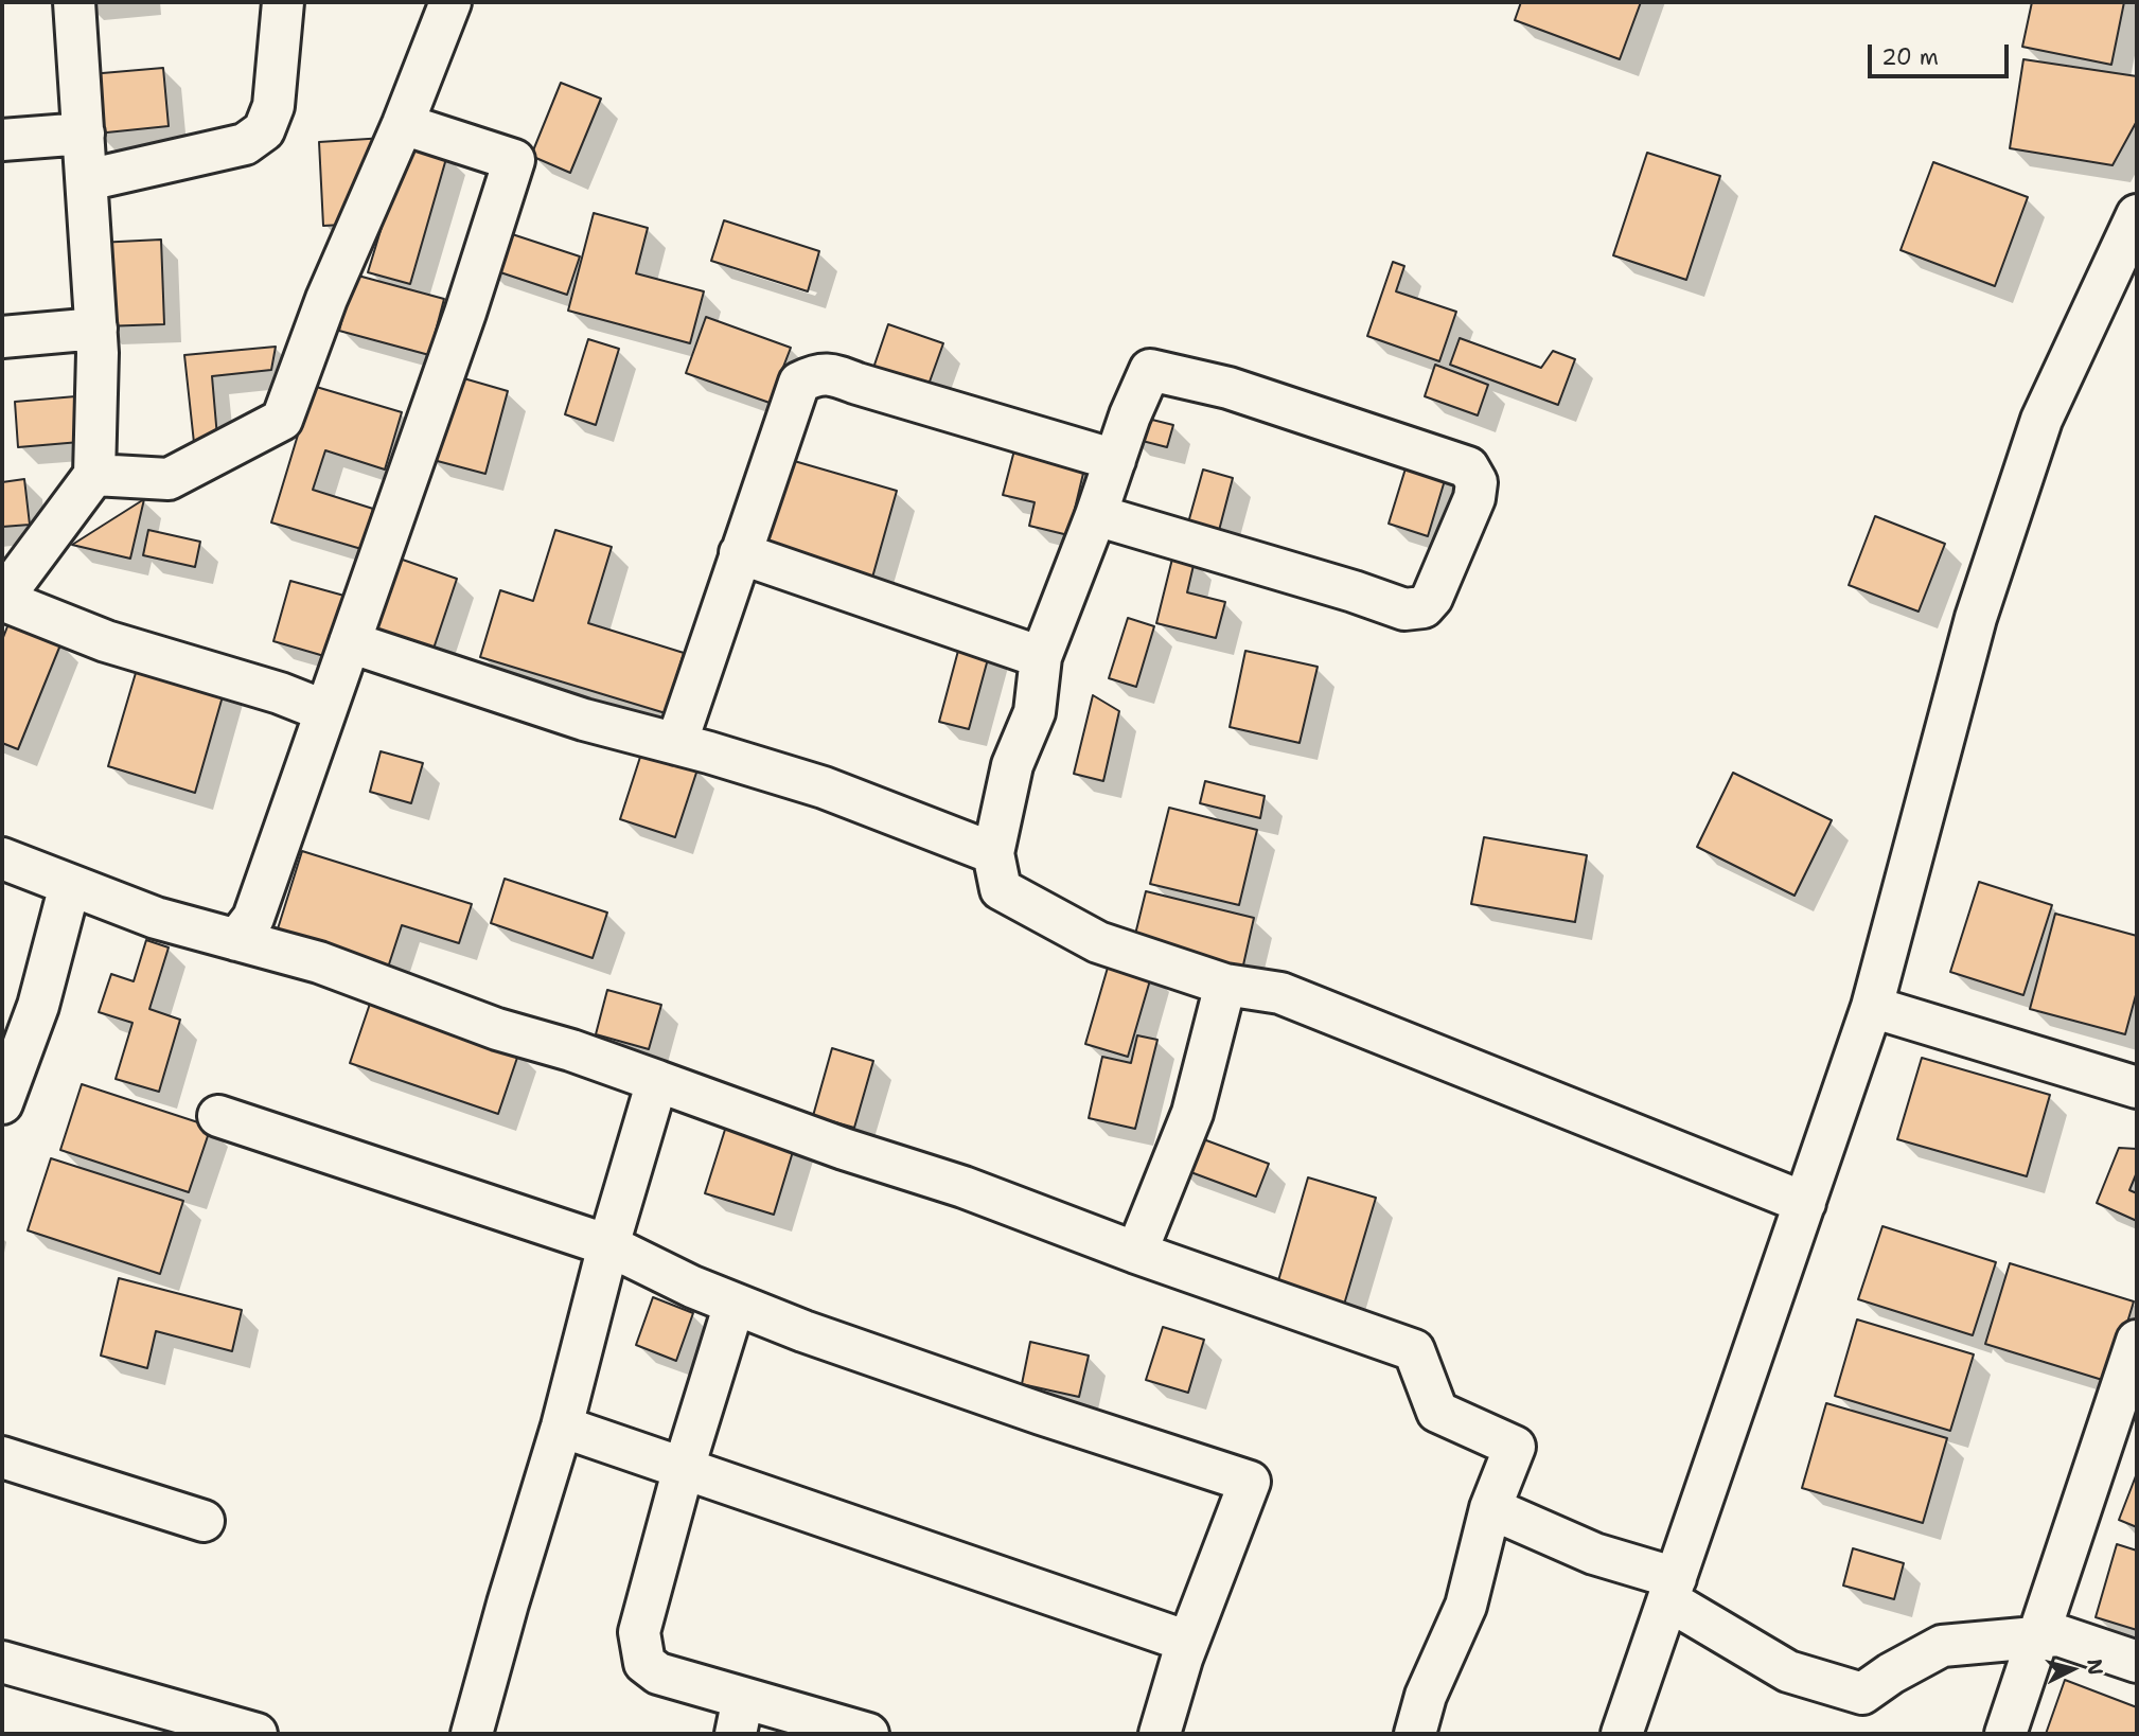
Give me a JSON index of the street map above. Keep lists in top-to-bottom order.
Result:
{
  "scale_bar": "20 m",
  "north": "right"
}
